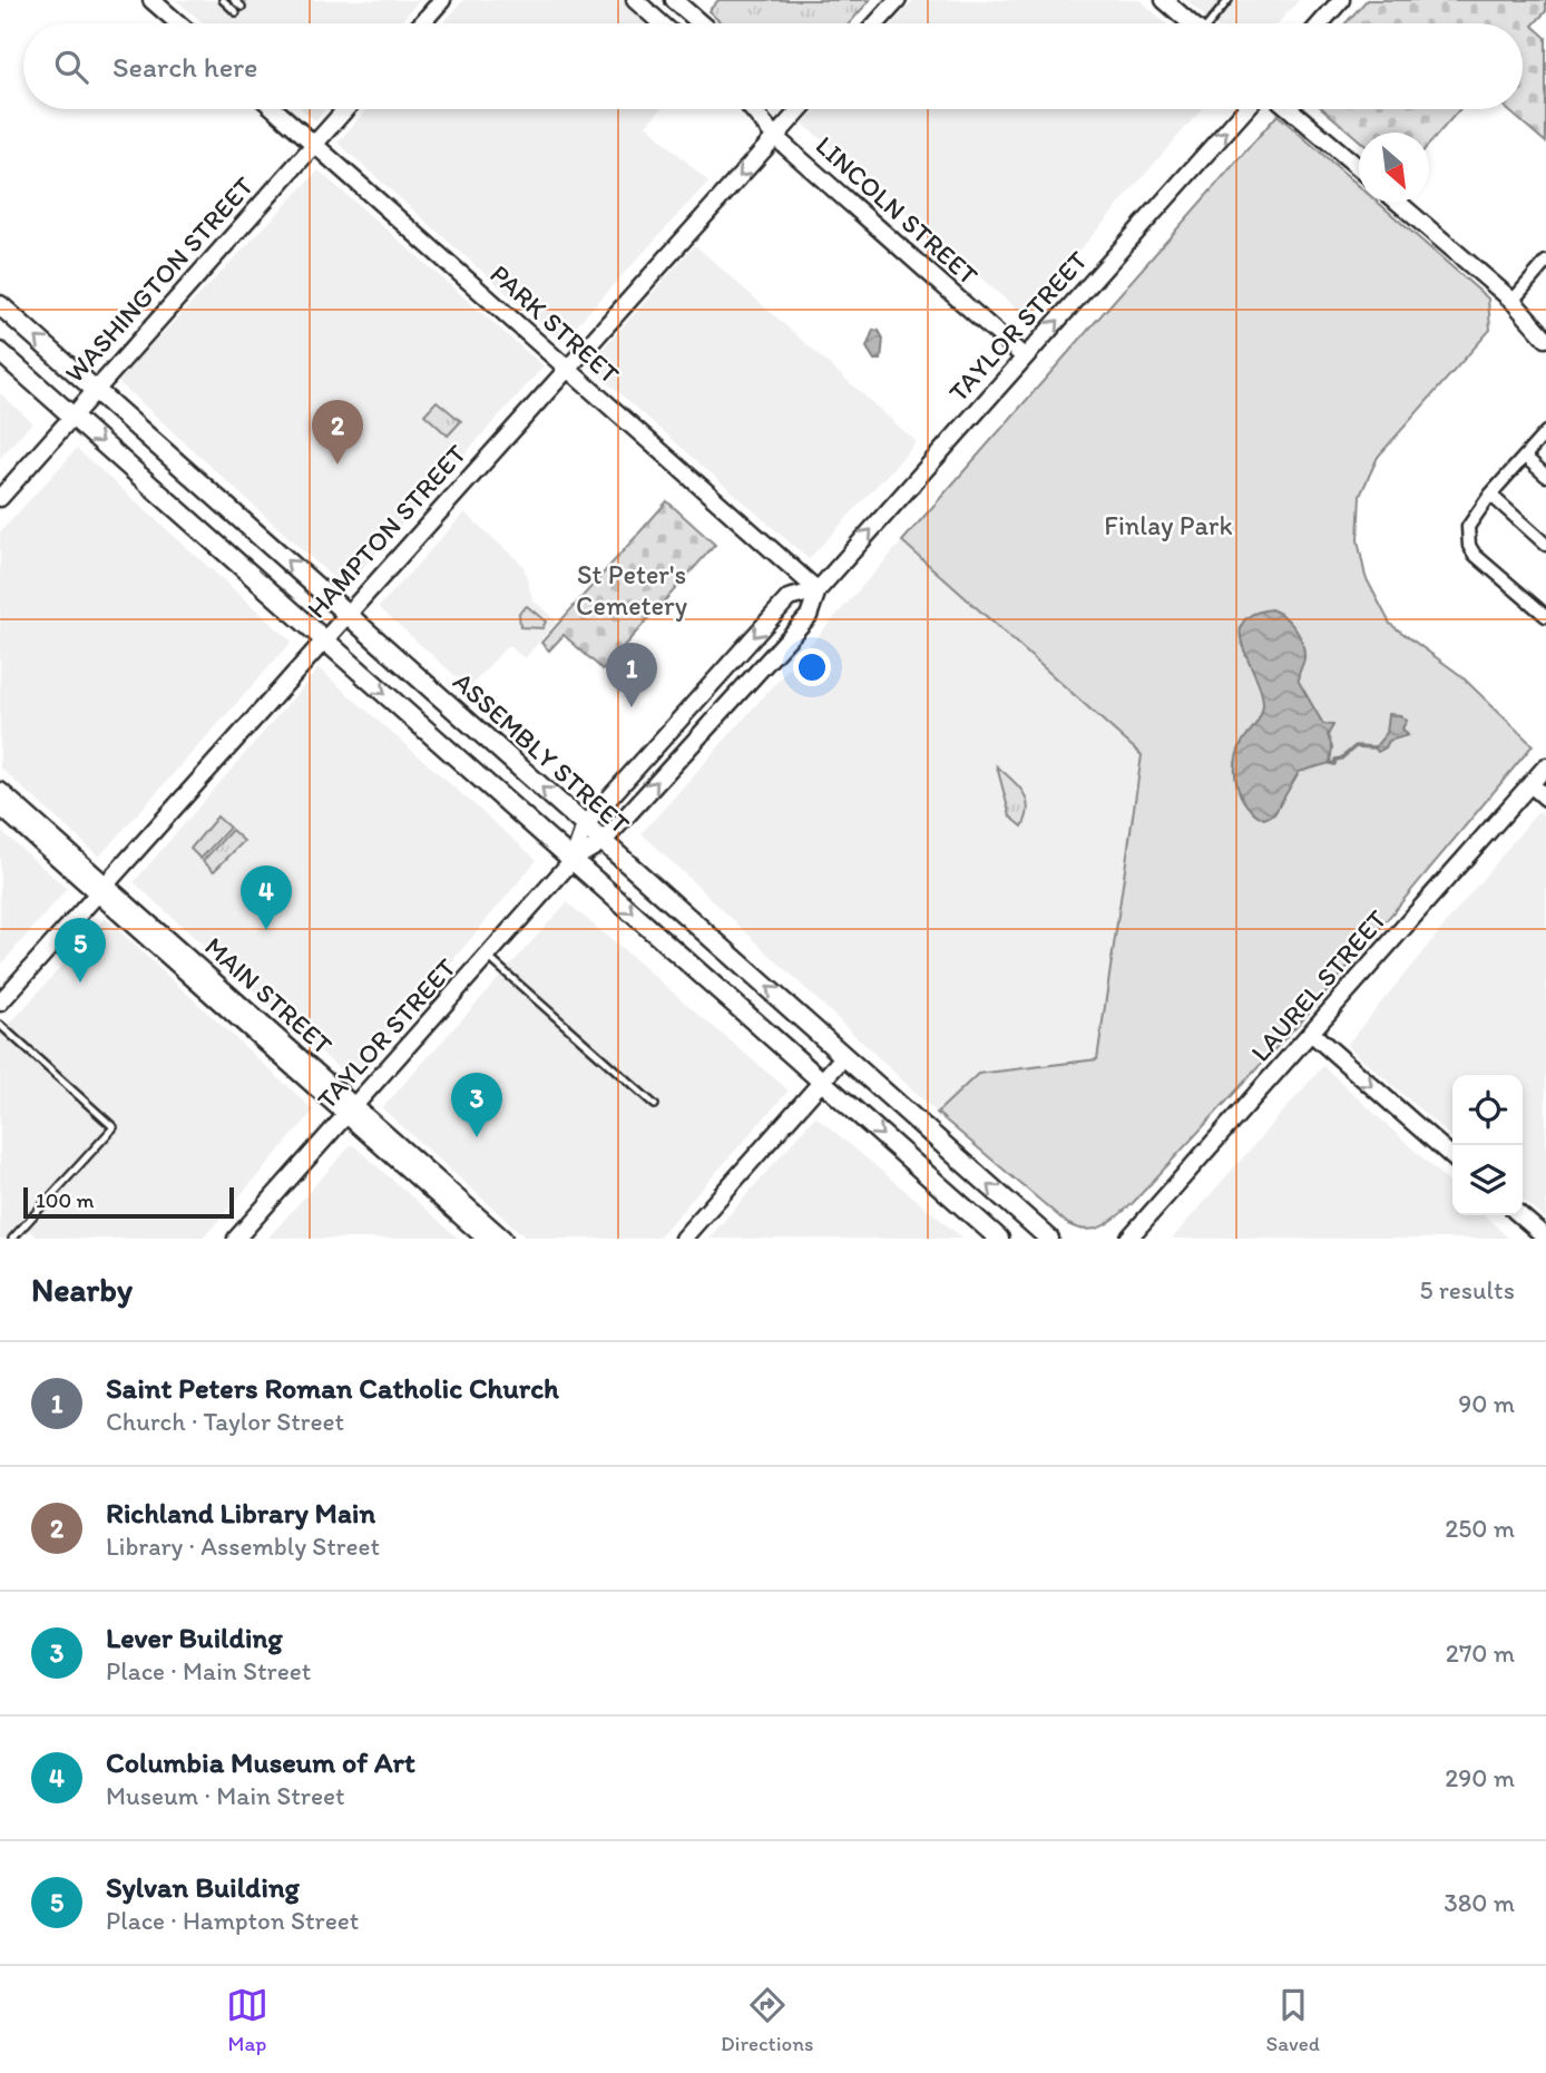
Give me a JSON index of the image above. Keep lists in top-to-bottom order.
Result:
{
  "streets": {
    "main road": ["ASSEMBLY STREET"],
    "street": [
      "LINCOLN STREET",
      "WASHINGTON STREET",
      "PARK STREET",
      "TAYLOR STREET",
      "HAMPTON STREET",
      "LAUREL STREET",
      "MAIN STREET"
    ]
  },
  "crossings": [
    ["LINCOLN STREET", "TAYLOR STREET"],
    ["LINCOLN STREET", "HAMPTON STREET"],
    ["WASHINGTON STREET", "PARK STREET"],
    ["WASHINGTON STREET", "ASSEMBLY STREET"],
    ["PARK STREET", "TAYLOR STREET"],
    ["PARK STREET", "HAMPTON STREET"],
    ["TAYLOR STREET", "ASSEMBLY STREET"],
    ["TAYLOR STREET", "MAIN STREET"],
    ["HAMPTON STREET", "ASSEMBLY STREET"],
    ["HAMPTON STREET", "MAIN STREET"]
  ],
  "parks": ["Finlay Park", "St Peter's Cemetery"],
  "scale_bar": "100 m",
  "north": "bottom right",
  "page": {
    "search": "Search here",
    "pins": [
      "2",
      "1",
      "4",
      "5",
      "3"
    ],
    "scale": "100 m",
    "heading": ["Nearby", "5 results"],
    "list": [
      {
        "mark": "1",
        "name": "Saint Peters Roman Catholic Church",
        "note": "Church · Taylor Street",
        "value": "90 m"
      },
      {
        "mark": "2",
        "name": "Richland Library Main",
        "note": "Library · Assembly Street",
        "value": "250 m"
      },
      {
        "mark": "3",
        "name": "Lever Building",
        "note": "Place · Main Street",
        "value": "270 m"
      },
      {
        "mark": "4",
        "name": "Columbia Museum of Art",
        "note": "Museum · Main Street",
        "value": "290 m"
      },
      {
        "mark": "5",
        "name": "Sylvan Building",
        "note": "Place · Hampton Street",
        "value": "380 m"
      }
    ],
    "nav": ["Map", "Directions", "Saved"]
  }
}
